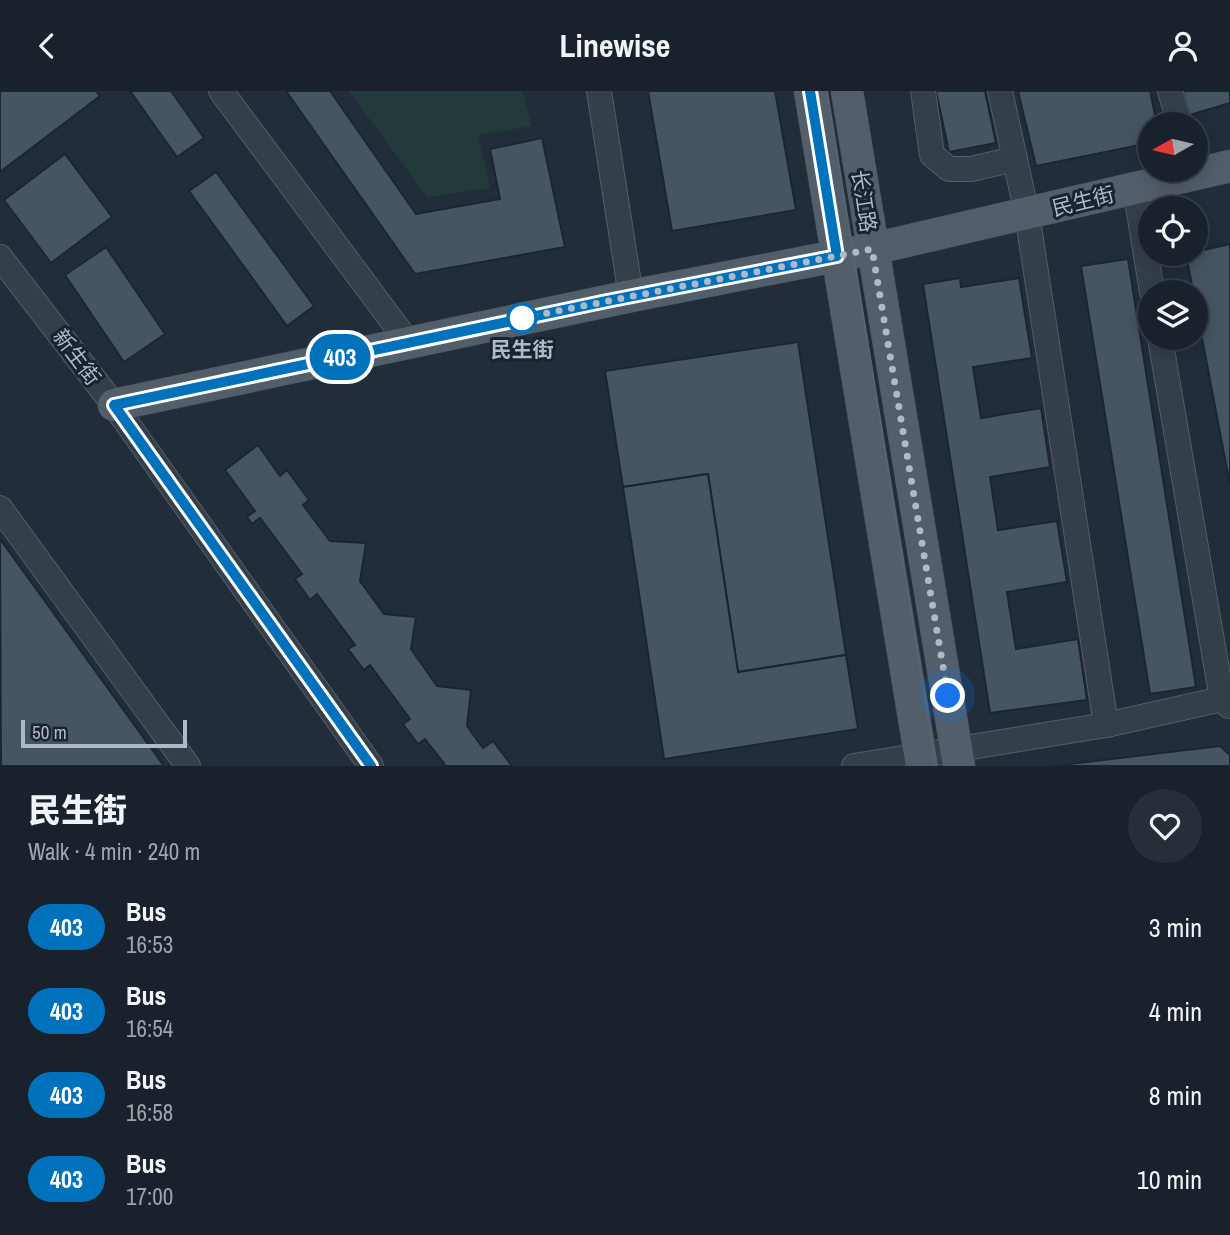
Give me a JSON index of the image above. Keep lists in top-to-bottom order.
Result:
{
  "streets": {
    "main road": ["长江路", "民生街"],
    "street": ["新生街"]
  },
  "crossings": [
    ["长江路", "民生街"],
    ["民生街", "新生街"]
  ],
  "places": ["民生街"],
  "lines": ["bus line 403"],
  "scale_bar": "50 m",
  "north": "left",
  "page": {
    "header": "Linewise",
    "on_map": "403",
    "scale": "50 m",
    "heading": ["民生街", "Walk · 4 min · 240 m"],
    "list": [
      {
        "mark": "403",
        "name": "Bus",
        "note": "16:53",
        "value": "3 min"
      },
      {
        "mark": "403",
        "name": "Bus",
        "note": "16:54",
        "value": "4 min"
      },
      {
        "mark": "403",
        "name": "Bus",
        "note": "16:58",
        "value": "8 min"
      },
      {
        "mark": "403",
        "name": "Bus",
        "note": "17:00",
        "value": "10 min"
      }
    ]
  }
}
